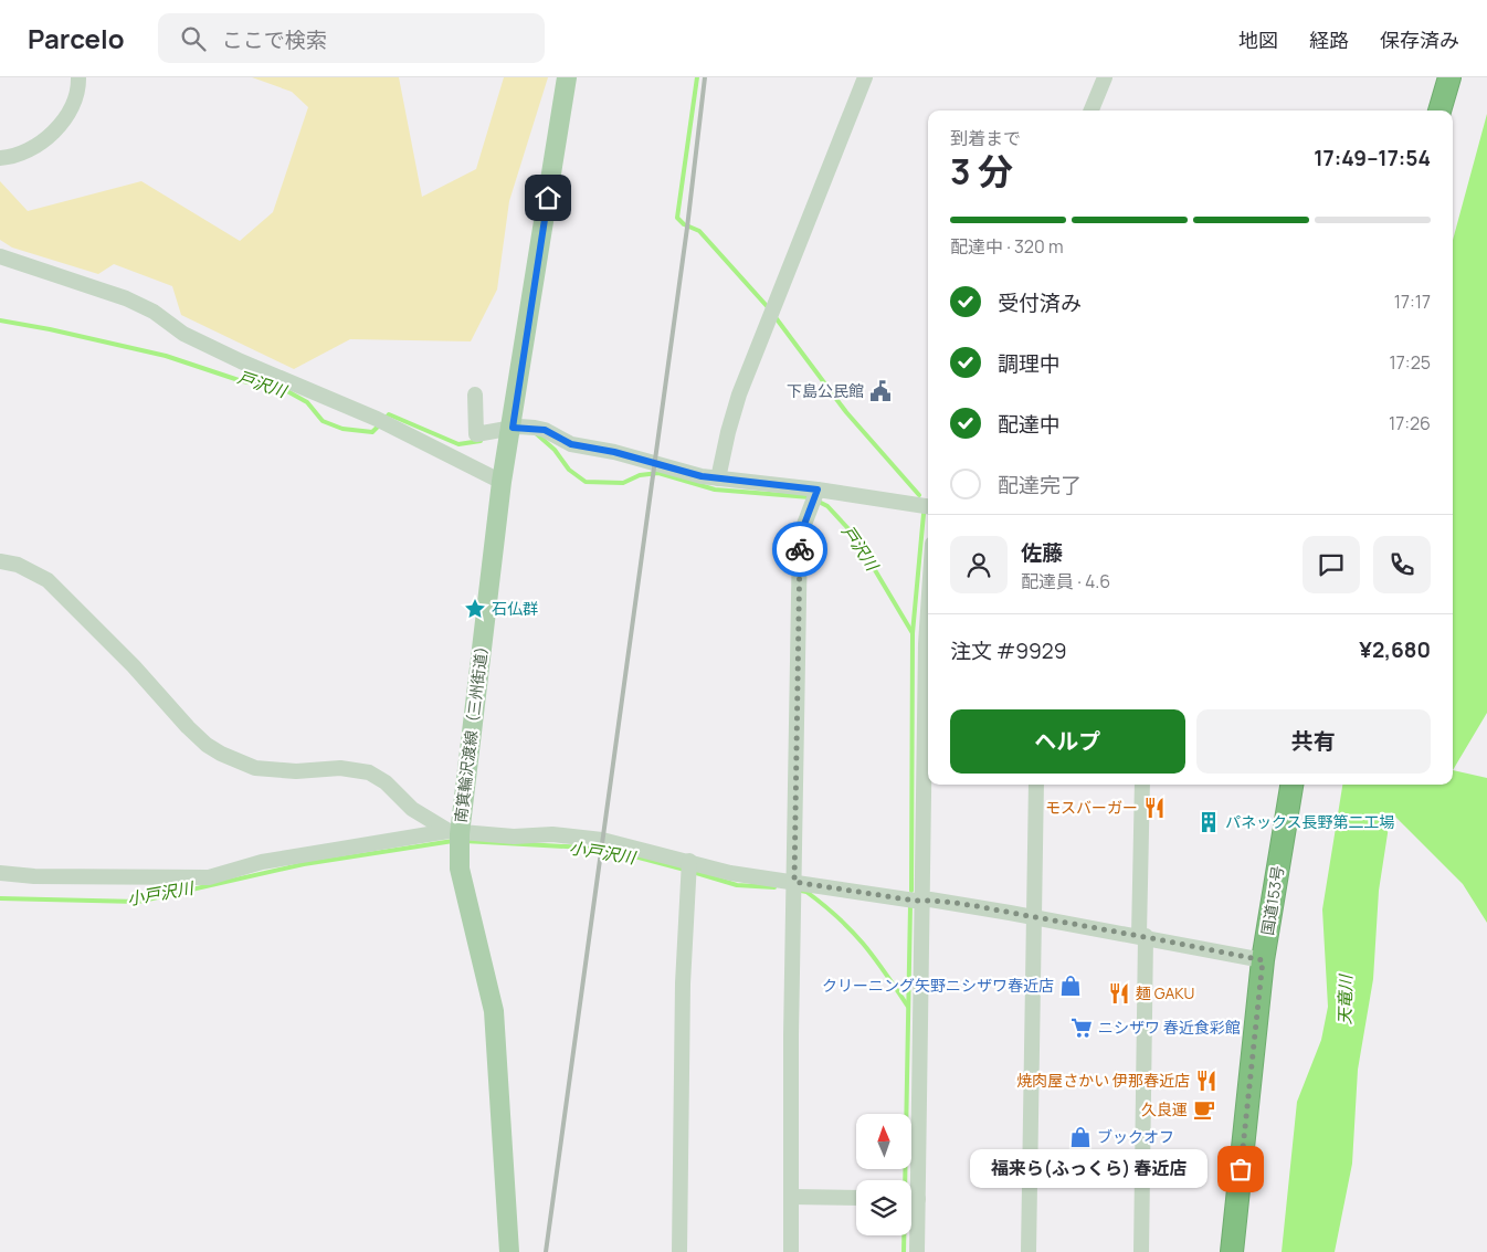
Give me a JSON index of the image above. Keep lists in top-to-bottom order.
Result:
{
  "streets": {
    "highway": ["国道153号"],
    "main road": ["南箕輪沢渡線（三州街道）"]
  },
  "water": ["戸沢川", "小戸沢川", "天竜川"],
  "places": {
    "public building": ["下島公民館"],
    "place": ["石仏群"],
    "restaurant": ["モスバーガー", "麺 GAKU", "焼肉屋さかい 伊那春近店"],
    "building": ["パネックス長野第二工場"],
    "shop": ["クリーニング矢野ニシザワ春近店", "ブックオフ"],
    "supermarket": ["ニシザワ 春近食彩館"],
    "cafe": ["久良運"],
    "other": ["福来ら(ふっくら) 春近店"]
  },
  "north": "top",
  "page": {
    "header": "Parcelo",
    "search": "ここで検索",
    "nav": ["地図", "経路", "保存済み"],
    "heading": ["3 分", "到着まで", "17:49–17:54"],
    "panel": [
      "佐藤",
      "配達員 · 4.6",
      "注文 #9929",
      "¥2,680"
    ],
    "bar": "配達中 · 320 m",
    "list": [
      ["受付済み", "17:17"],
      ["調理中", "17:25"],
      ["配達中", "17:26"],
      "配達完了"
    ],
    "buttons": ["ヘルプ", "共有"],
    "bubble": "福来ら(ふっくら) 春近店"
  }
}
